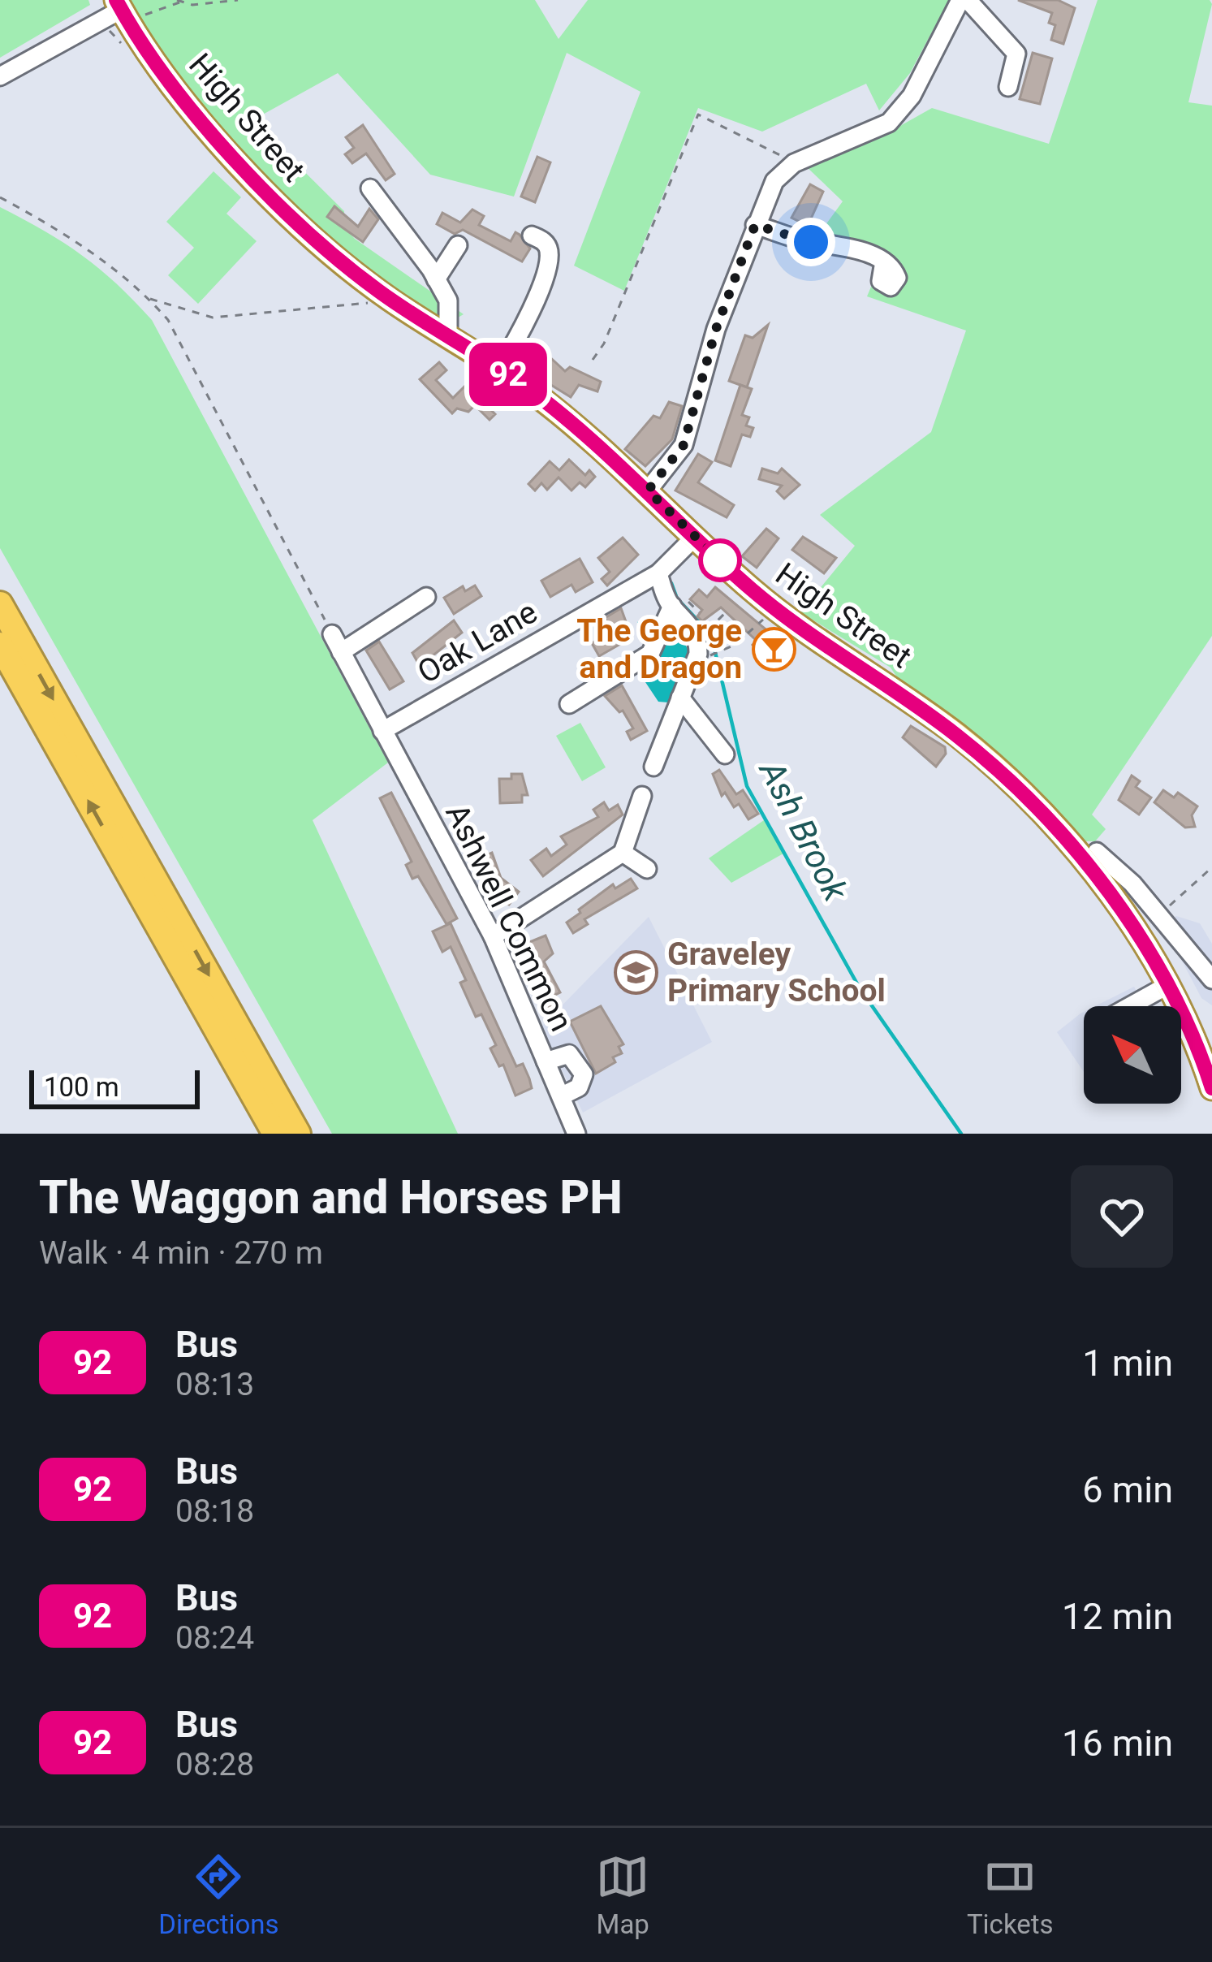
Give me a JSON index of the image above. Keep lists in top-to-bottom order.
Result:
{
  "streets": {
    "main road": ["High Street"],
    "street": ["Oak Lane", "Ashwell Common"]
  },
  "crossings": [
    ["High Street", "Oak Lane"],
    ["Oak Lane", "Ashwell Common"]
  ],
  "water": ["Ash Brook"],
  "places": {
    "bar": ["The George and Dragon"],
    "school or university": ["Graveley Primary School"]
  },
  "lines": ["bus line 92"],
  "scale_bar": "100 m",
  "north": "top left",
  "page": {
    "on_map": "92",
    "scale": "100 m",
    "heading": ["The Waggon and Horses PH", "Walk · 4 min · 270 m"],
    "list": [
      {
        "mark": "92",
        "name": "Bus",
        "note": "08:13",
        "value": "1 min"
      },
      {
        "mark": "92",
        "name": "Bus",
        "note": "08:18",
        "value": "6 min"
      },
      {
        "mark": "92",
        "name": "Bus",
        "note": "08:24",
        "value": "12 min"
      },
      {
        "mark": "92",
        "name": "Bus",
        "note": "08:28",
        "value": "16 min"
      }
    ],
    "tabs": ["Directions", "Map", "Tickets"]
  }
}
